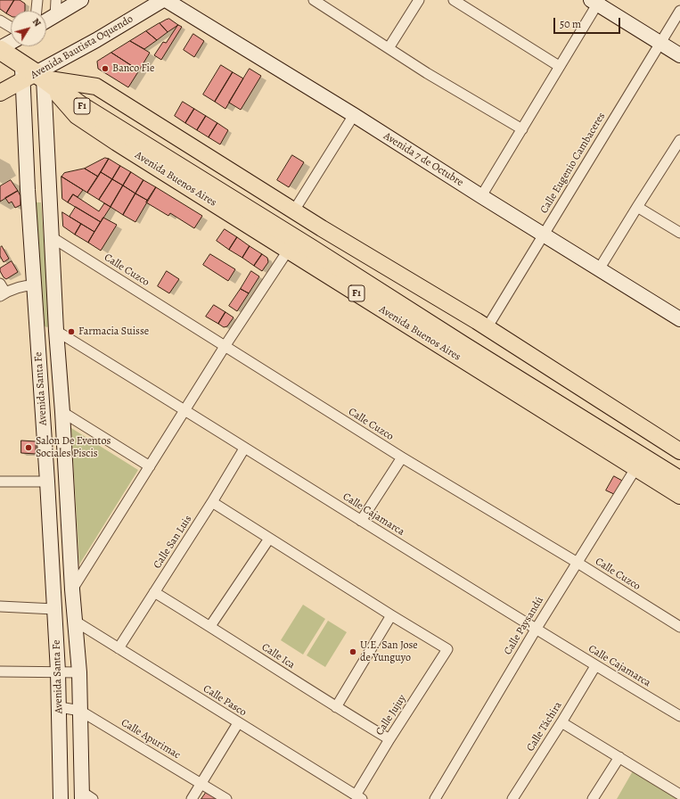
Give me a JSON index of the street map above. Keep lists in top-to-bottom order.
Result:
{
  "streets": {
    "highway": ["F1", "Avenida Buenos Aires"],
    "main road": ["Avenida Bautista Oquendo", "Avenida 7 de Octubre", "Avenida Santa Fe"],
    "street": [
      "Calle Eugenio Cambaceres",
      "Calle Cuzco",
      "Calle Cajamarca",
      "Calle San Luis",
      "Calle Paysandú",
      "Calle Ica",
      "Calle Pasco",
      "Calle Jujuy",
      "Calle Táchira",
      "Calle Apurimac"
    ]
  },
  "crossings": [
    ["Avenida Bautista Oquendo", "Avenida Buenos Aires"],
    ["Avenida Bautista Oquendo", "Avenida Santa Fe"],
    ["Avenida 7 de Octubre", "Calle Eugenio Cambaceres"],
    ["Calle Eugenio Cambaceres", "Avenida Buenos Aires"],
    ["Avenida Buenos Aires", "Avenida Santa Fe"],
    ["Avenida Buenos Aires", "Calle Paysandú"],
    ["Calle Cuzco", "Avenida Santa Fe"],
    ["Calle Cuzco", "Calle Paysandú"],
    ["Avenida Santa Fe", "Calle Cajamarca"],
    ["Avenida Santa Fe", "Calle Pasco"],
    ["Avenida Santa Fe", "Calle Apurimac"],
    ["Calle Cajamarca", "Calle San Luis"],
    ["Calle Cajamarca", "Calle Paysandú"],
    ["Calle Cajamarca", "Calle Táchira"],
    ["Calle San Luis", "Calle Ica"],
    ["Calle San Luis", "Calle Pasco"],
    ["Calle Ica", "Calle Jujuy"],
    ["Calle Pasco", "Calle Jujuy"]
  ],
  "places": [
    "Banco Fie",
    "Farmacia Suisse",
    "Salon De Eventos Sociales Piscis",
    "U.E. San Jose de Yunguyo"
  ],
  "scale_bar": "50 m",
  "north": "top right"
}
